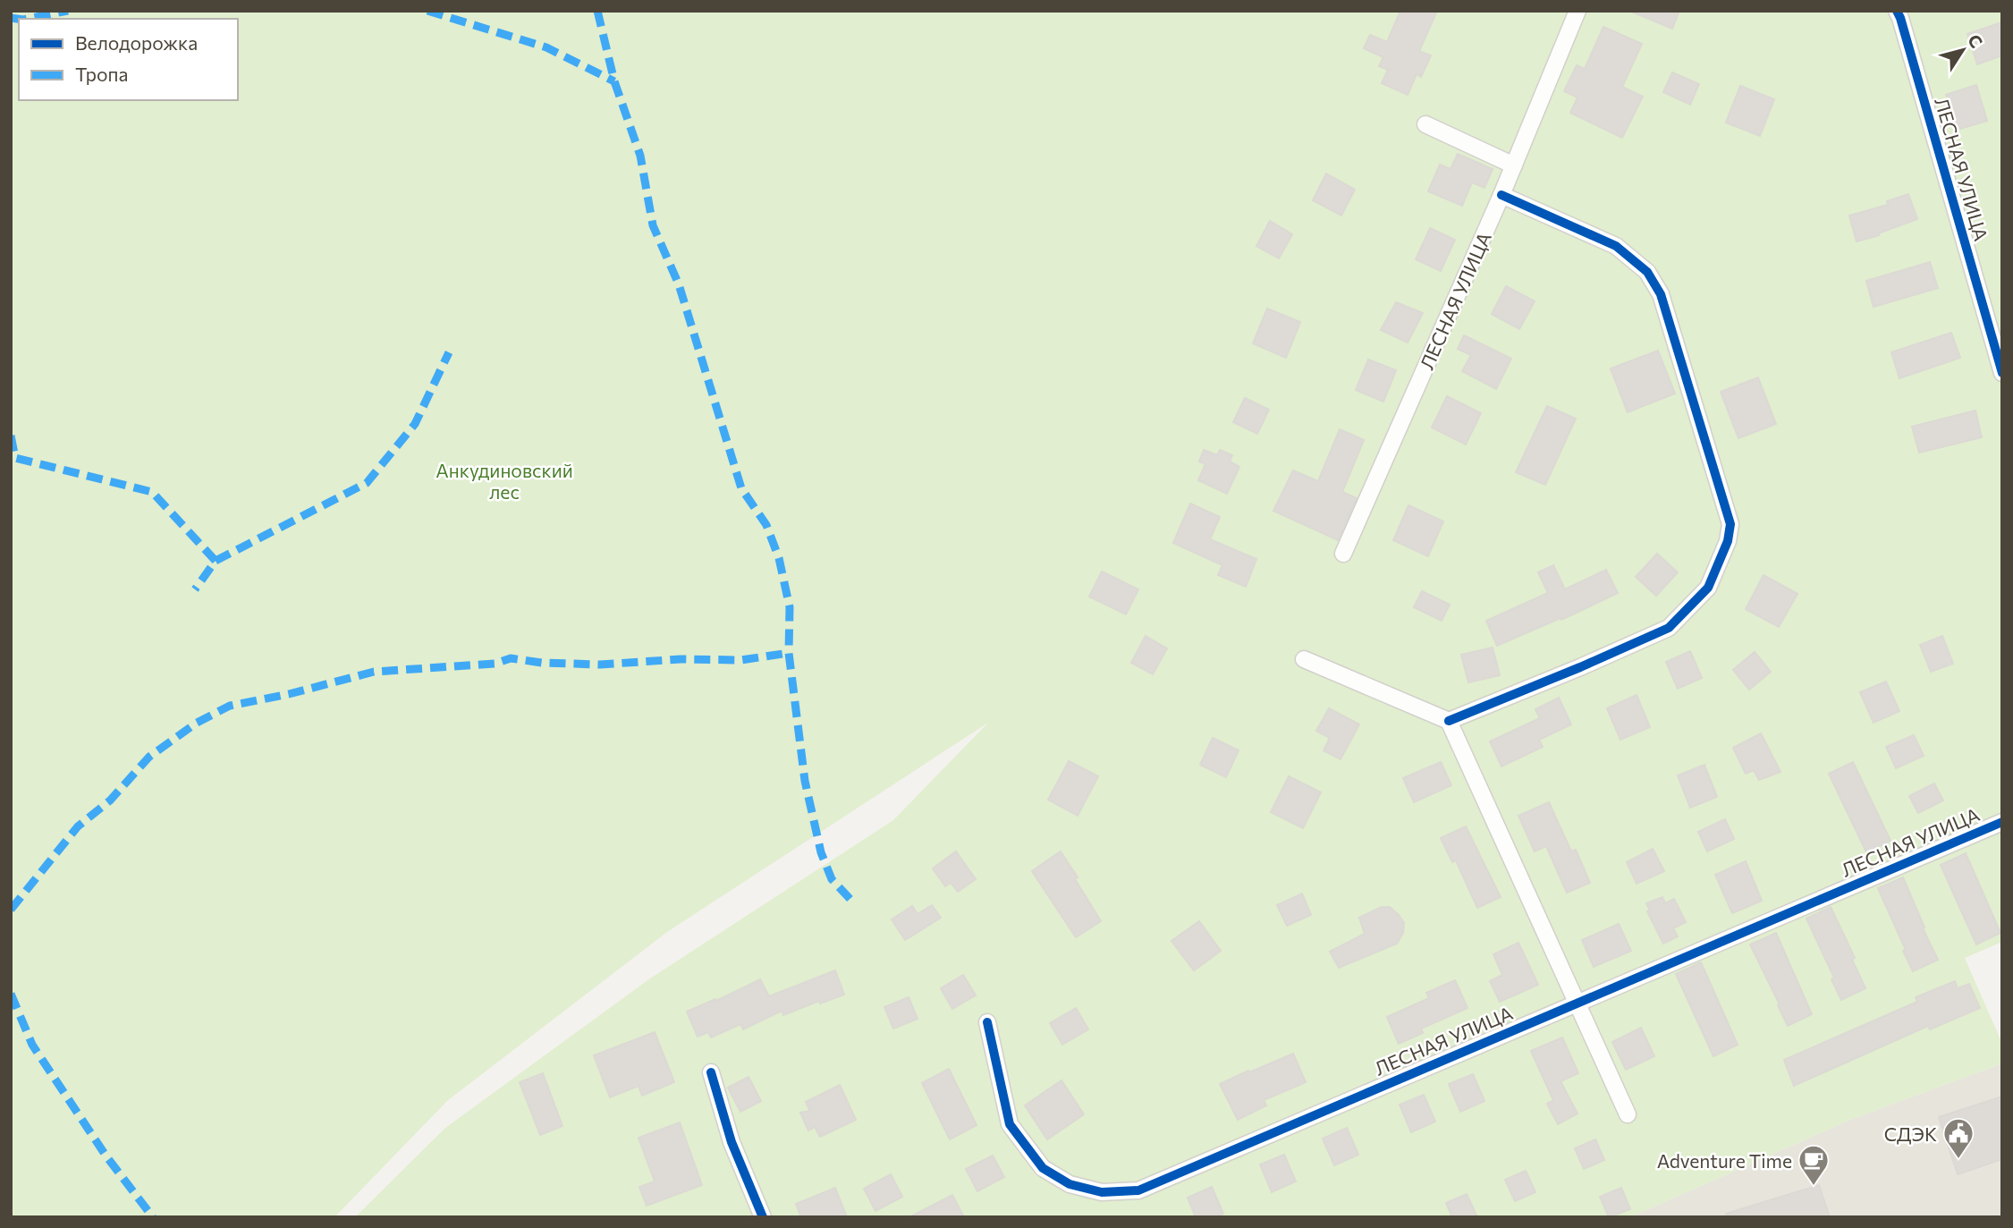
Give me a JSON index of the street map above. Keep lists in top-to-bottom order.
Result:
{
  "streets": {
    "street": ["ЛЕСНАЯ УЛИЦА"]
  },
  "parks": ["Анкудиновский лес"],
  "places": {
    "public building": ["СДЭК"],
    "cafe": ["Adventure Time"]
  },
  "legend": ["Велодорожка", "Тропа"],
  "north": "top right"
}
